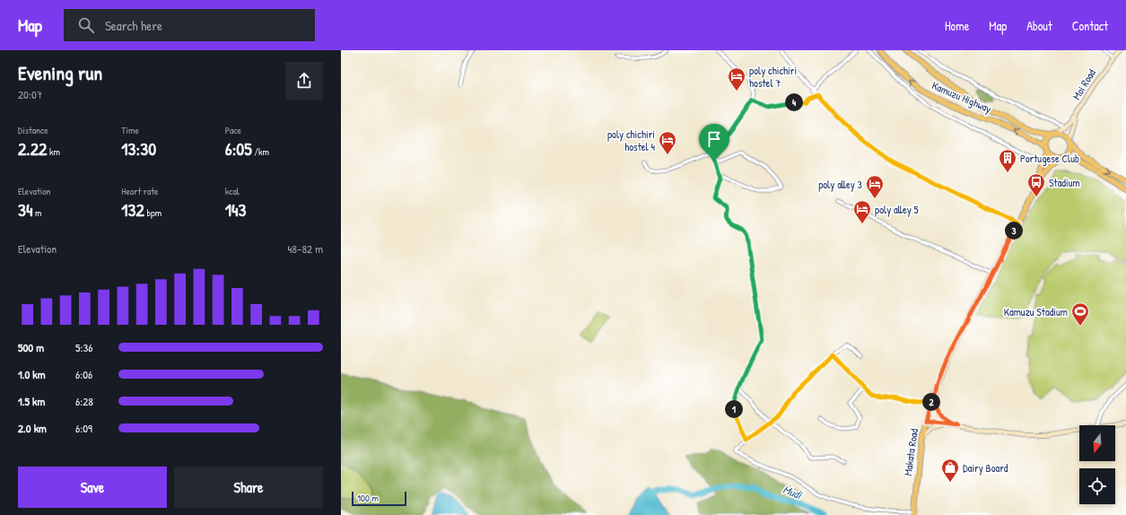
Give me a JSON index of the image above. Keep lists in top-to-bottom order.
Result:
{
  "streets": {
    "main road": ["Moi Road", "Kamuzu Highway", "Makata Road"]
  },
  "crossings": [
    ["Kamuzu Highway", "Makata Road"]
  ],
  "water": ["Mudi"],
  "places": {
    "hotel": [
      "poly chichiri hostel 7",
      "poly chichiri hostel 4",
      "poly alley 3",
      "poly alley 5"
    ],
    "building": ["Portugese Club"],
    "bus stop": ["Stadium"],
    "sports": ["Kamuzu Stadium"],
    "shop": ["Dairy Board"]
  },
  "scale_bar": "100 m",
  "north": "bottom",
  "page": {
    "header": "Map",
    "search": "Search here",
    "nav": [
      "Home",
      "Map",
      "About",
      "Contact"
    ],
    "heading": ["Evening run", "20:07"],
    "pins": [
      "4",
      "3",
      "2",
      "1"
    ],
    "stats": [
      ["Distance", "2.22 km"],
      ["Time", "13:30"],
      ["Pace", "6:05 /km"],
      ["Elevation", "34 m"],
      ["Heart rate", "132 bpm"],
      ["kcal", "143"]
    ],
    "chart": ["Elevation", "48–82 m"],
    "list": [
      {
        "name": "500 m",
        "note": "5:36"
      },
      {
        "name": "1.0 km",
        "note": "6:06"
      },
      {
        "name": "1.5 km",
        "note": "6:28"
      },
      {
        "name": "2.0 km",
        "note": "6:09"
      }
    ],
    "buttons": ["Save", "Share"],
    "scale": "100 m"
  }
}
